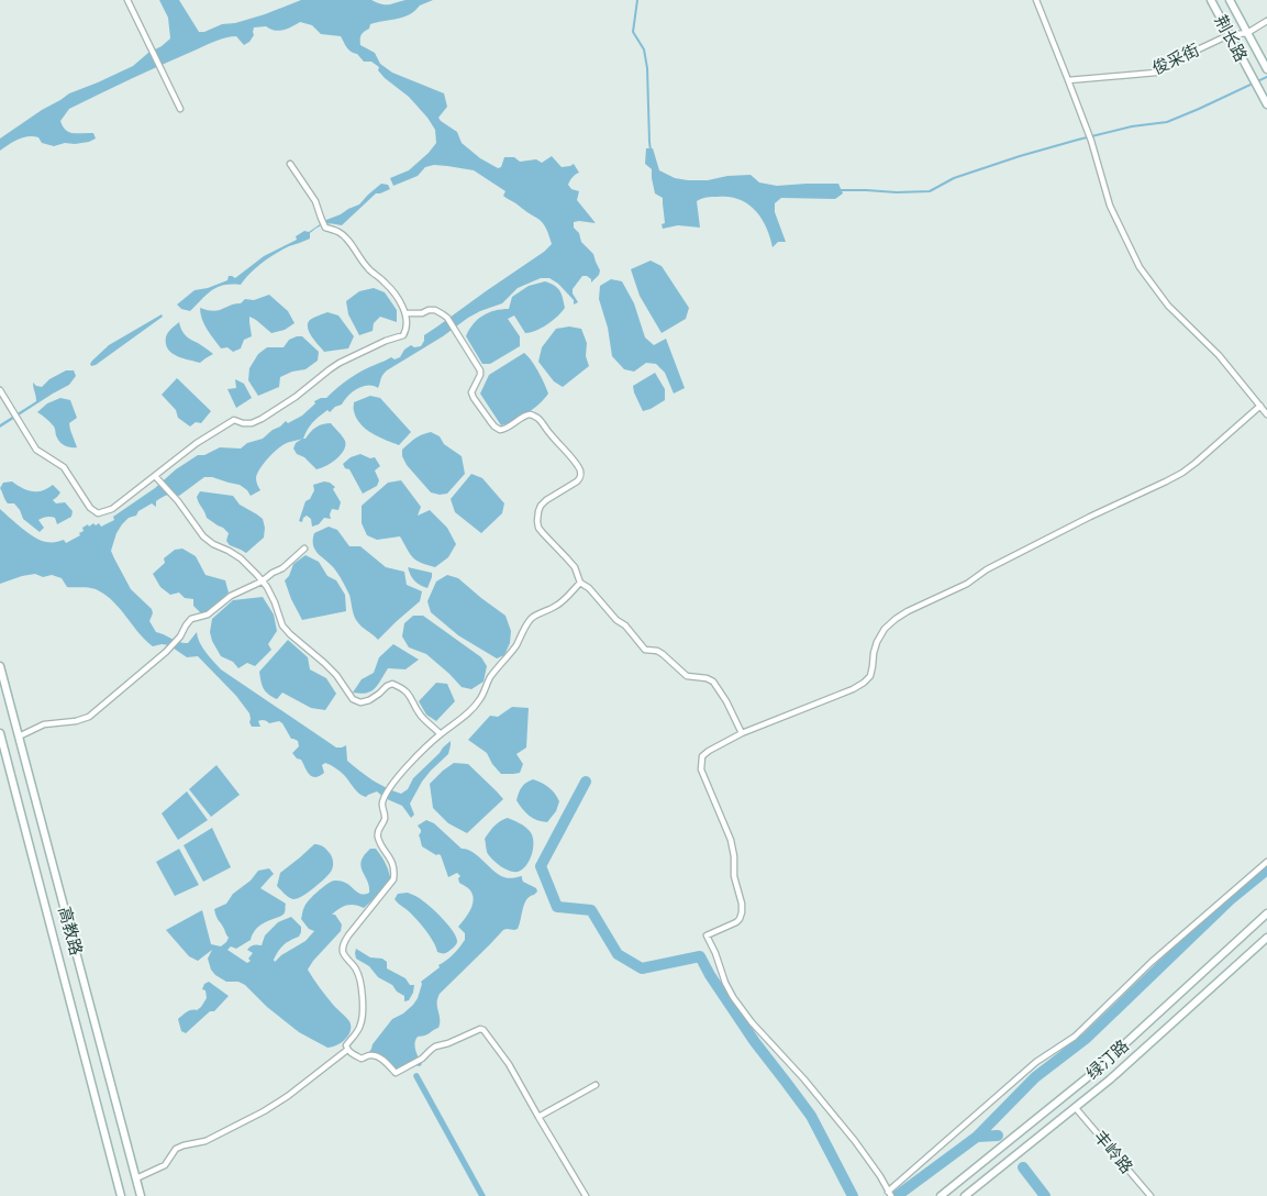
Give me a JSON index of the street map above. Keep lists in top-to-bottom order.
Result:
{
  "streets": {
    "main road": ["荆长路", "高教路", "绿汀路"],
    "street": ["俊采街", "丰岭路"]
  },
  "crossings": [
    ["荆长路", "俊采街"],
    ["绿汀路", "丰岭路"]
  ]
}
